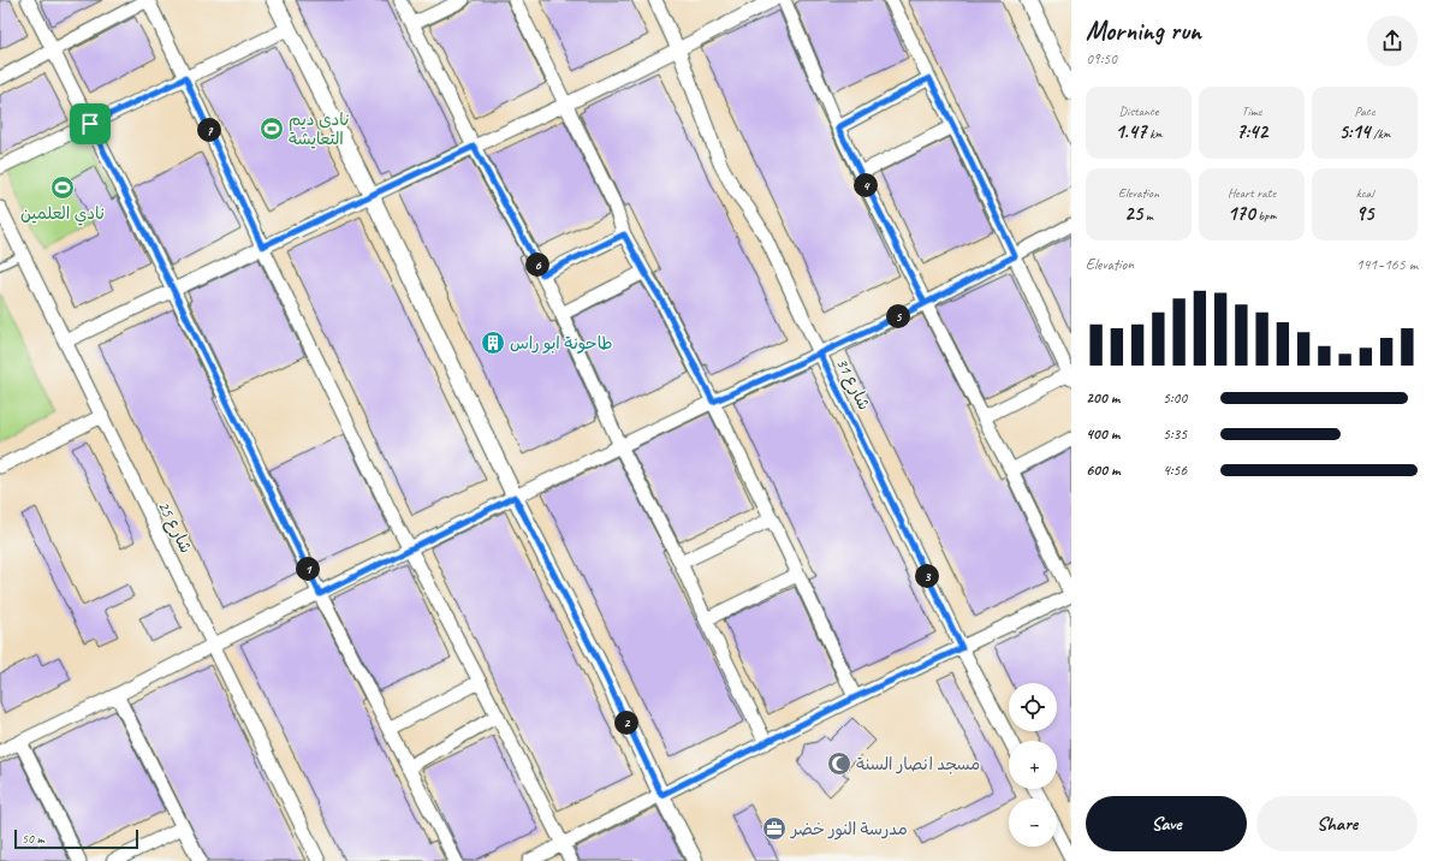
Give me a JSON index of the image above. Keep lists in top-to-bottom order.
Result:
{
  "streets": {
    "street": ["شارع 31", "شارع 25"]
  },
  "places": {
    "sports": ["نادى ديم التعايشة", "نادي العلمين"],
    "building": ["طاحونة ابو راس"],
    "mosque": ["مسجد انصار السنة"],
    "office": ["مدرسة النور خضر"]
  },
  "scale_bar": "50 m",
  "page": {
    "heading": ["Morning run", "09:50"],
    "stats": [
      ["Distance", "1.47 km"],
      ["Time", "7:42"],
      ["Pace", "5:14 /km"],
      ["Elevation", "25 m"],
      ["Heart rate", "170 bpm"],
      ["kcal", "95"]
    ],
    "pins": [
      "7",
      "4",
      "6",
      "5",
      "1",
      "3",
      "2"
    ],
    "chart": ["Elevation", "141–165 m"],
    "list": [
      {
        "name": "200 m",
        "note": "5:00"
      },
      {
        "name": "400 m",
        "note": "5:35"
      },
      {
        "name": "600 m",
        "note": "4:56"
      }
    ],
    "map_buttons": ["+", "−"],
    "buttons": ["Save", "Share"],
    "scale": "50 m"
  }
}
